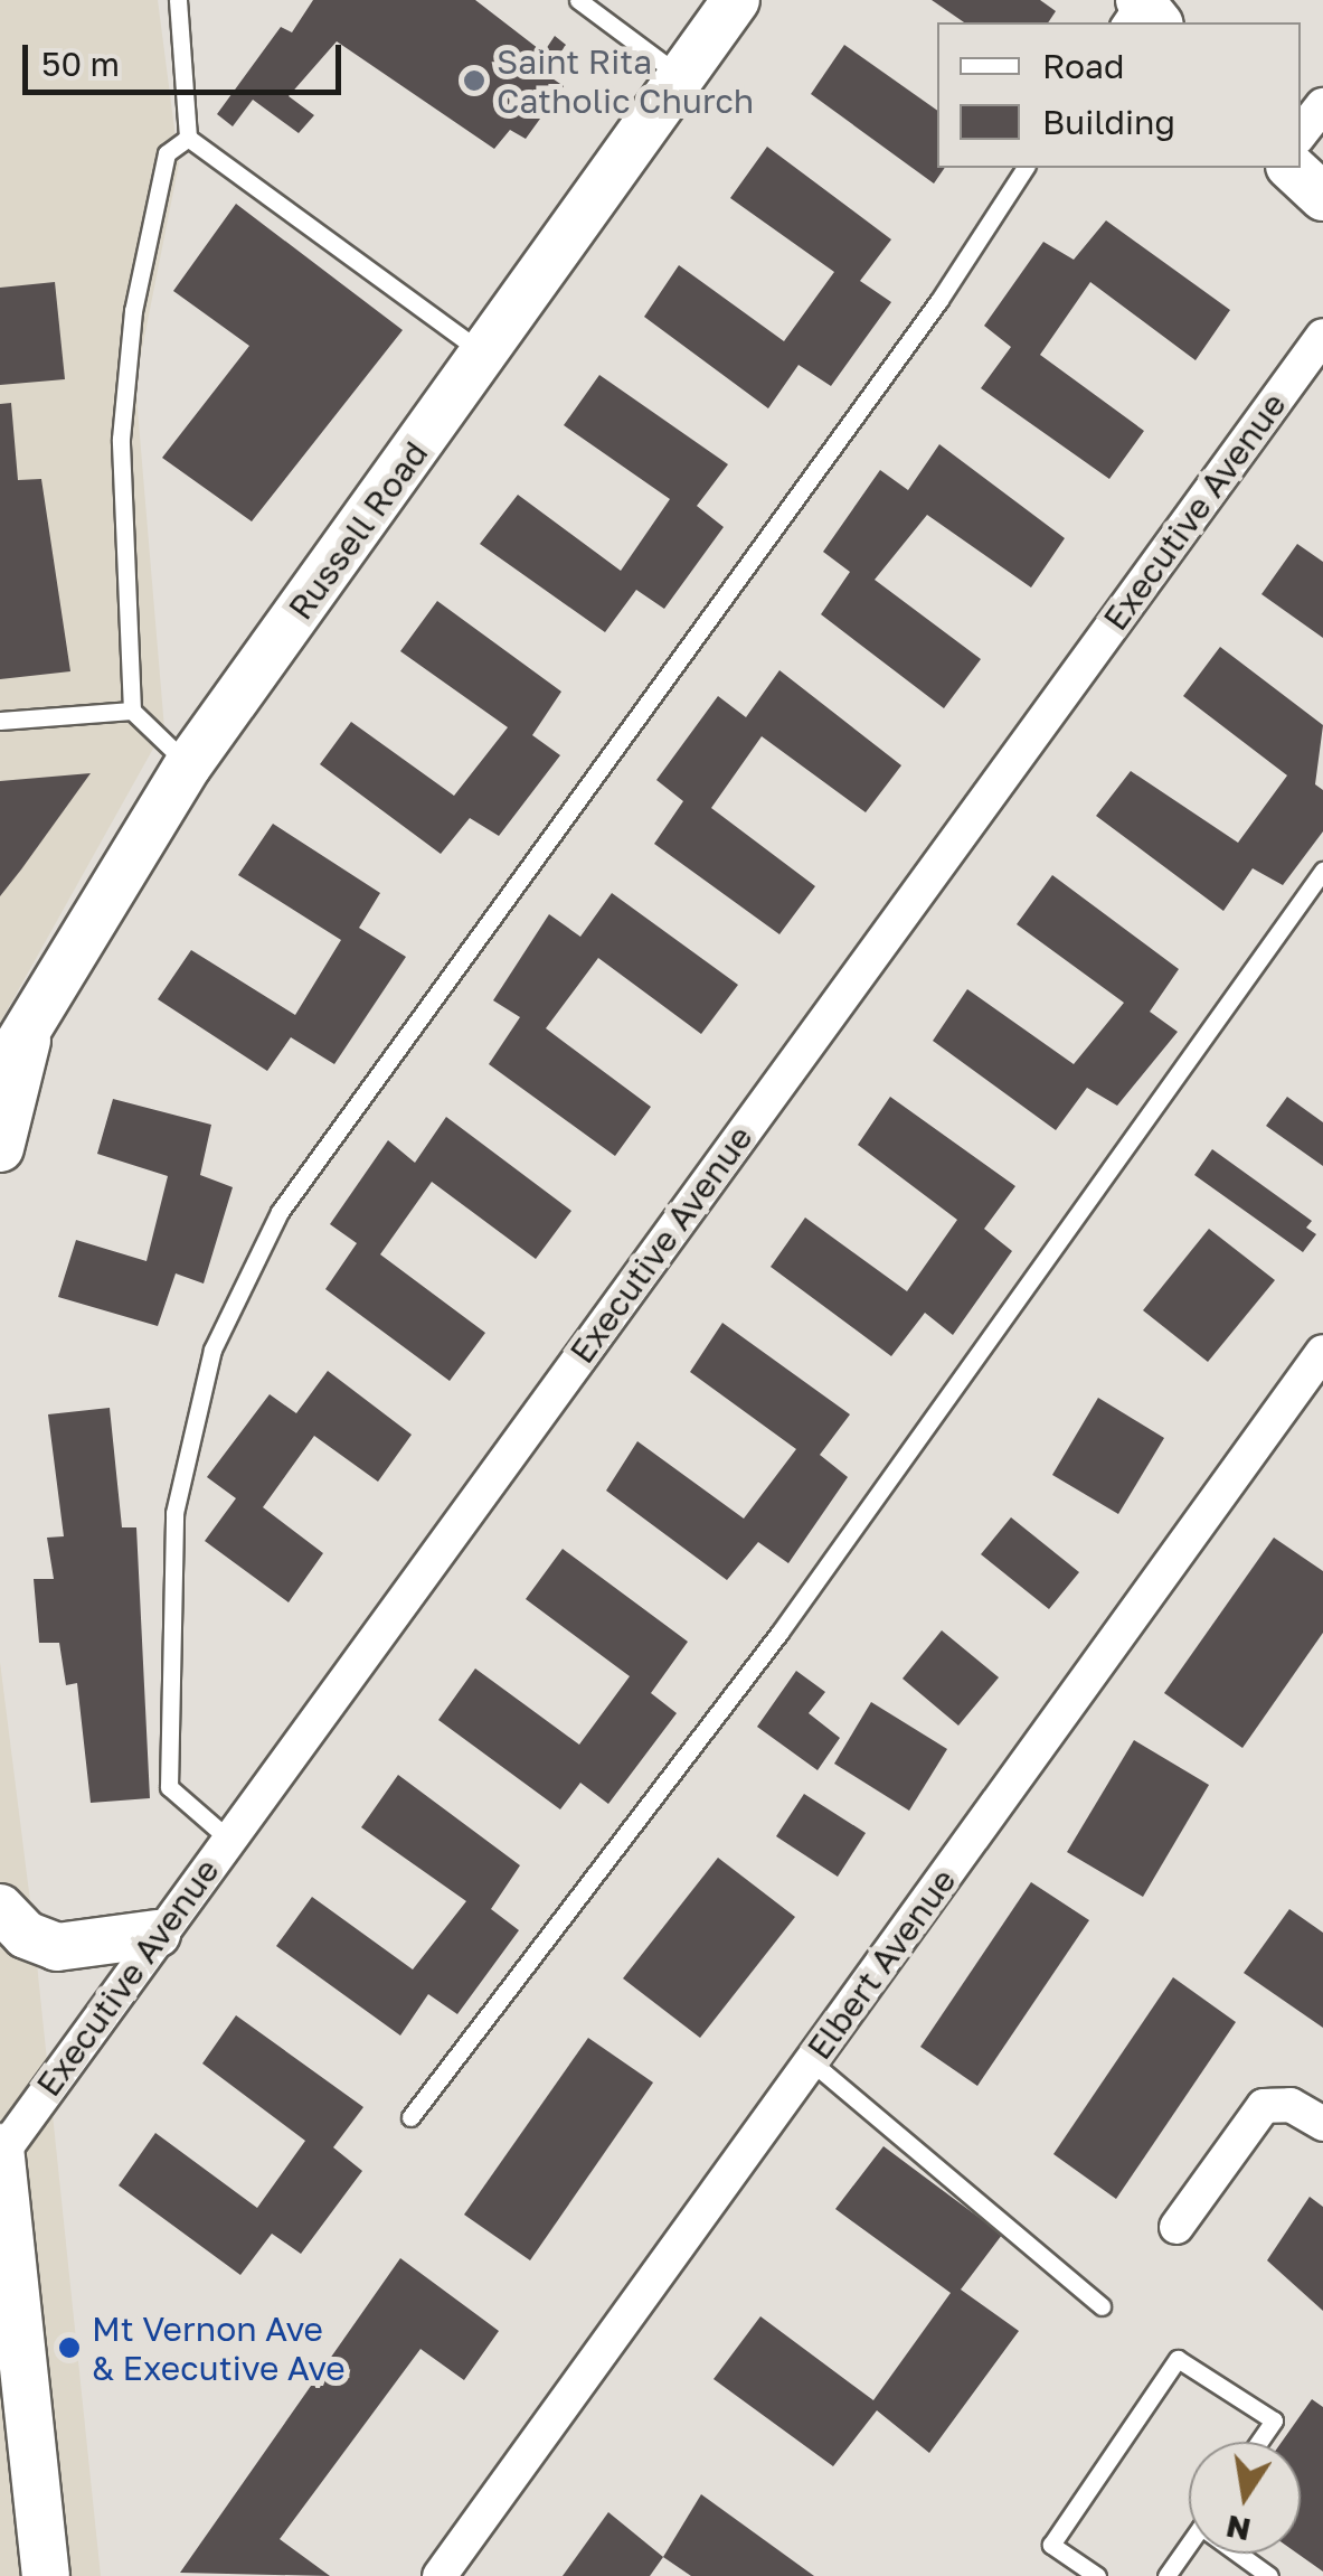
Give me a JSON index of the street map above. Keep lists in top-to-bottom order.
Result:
{
  "streets": {
    "street": ["Executive Avenue", "Russell Road", "Elbert Avenue"]
  },
  "places": ["Saint Rita Catholic Church", "Mt Vernon Ave & Executive Ave"],
  "legend": ["Road", "Building"],
  "scale_bar": "50 m",
  "north": "bottom"
}
